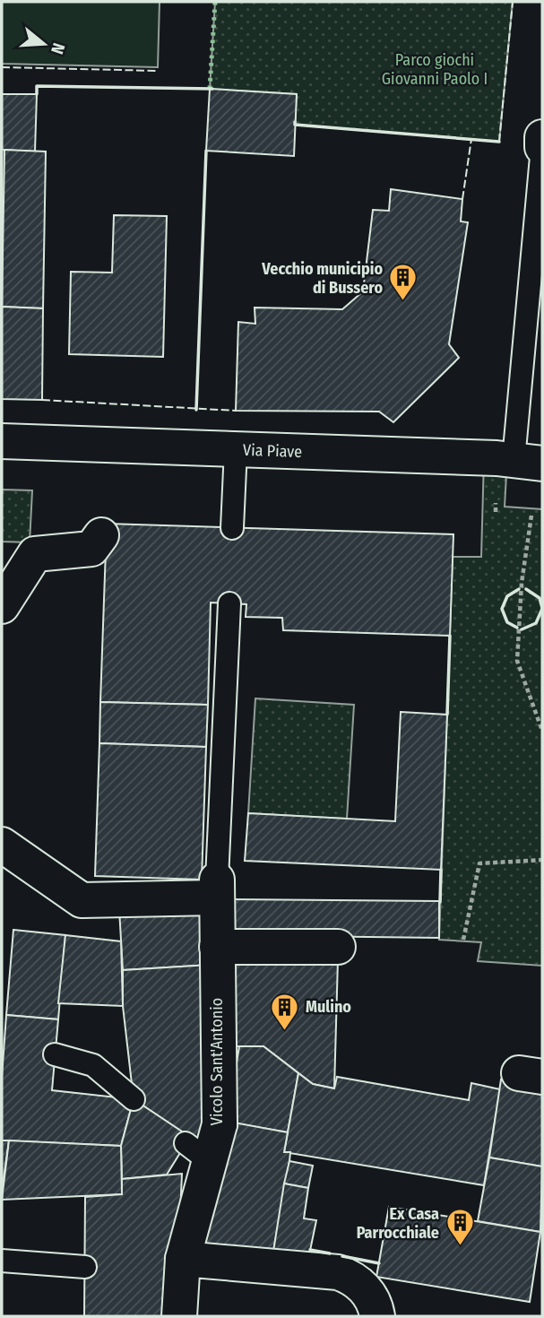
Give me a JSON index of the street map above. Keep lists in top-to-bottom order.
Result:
{
  "streets": {
    "street": ["Via Piave", "Vicolo Sant'Antonio"]
  },
  "parks": ["Parco giochi Giovanni Paolo I"],
  "places": {
    "building": ["Vecchio municipio di Bussero", "Mulino", "Ex Casa Parrocchiale"]
  },
  "north": "right"
}
